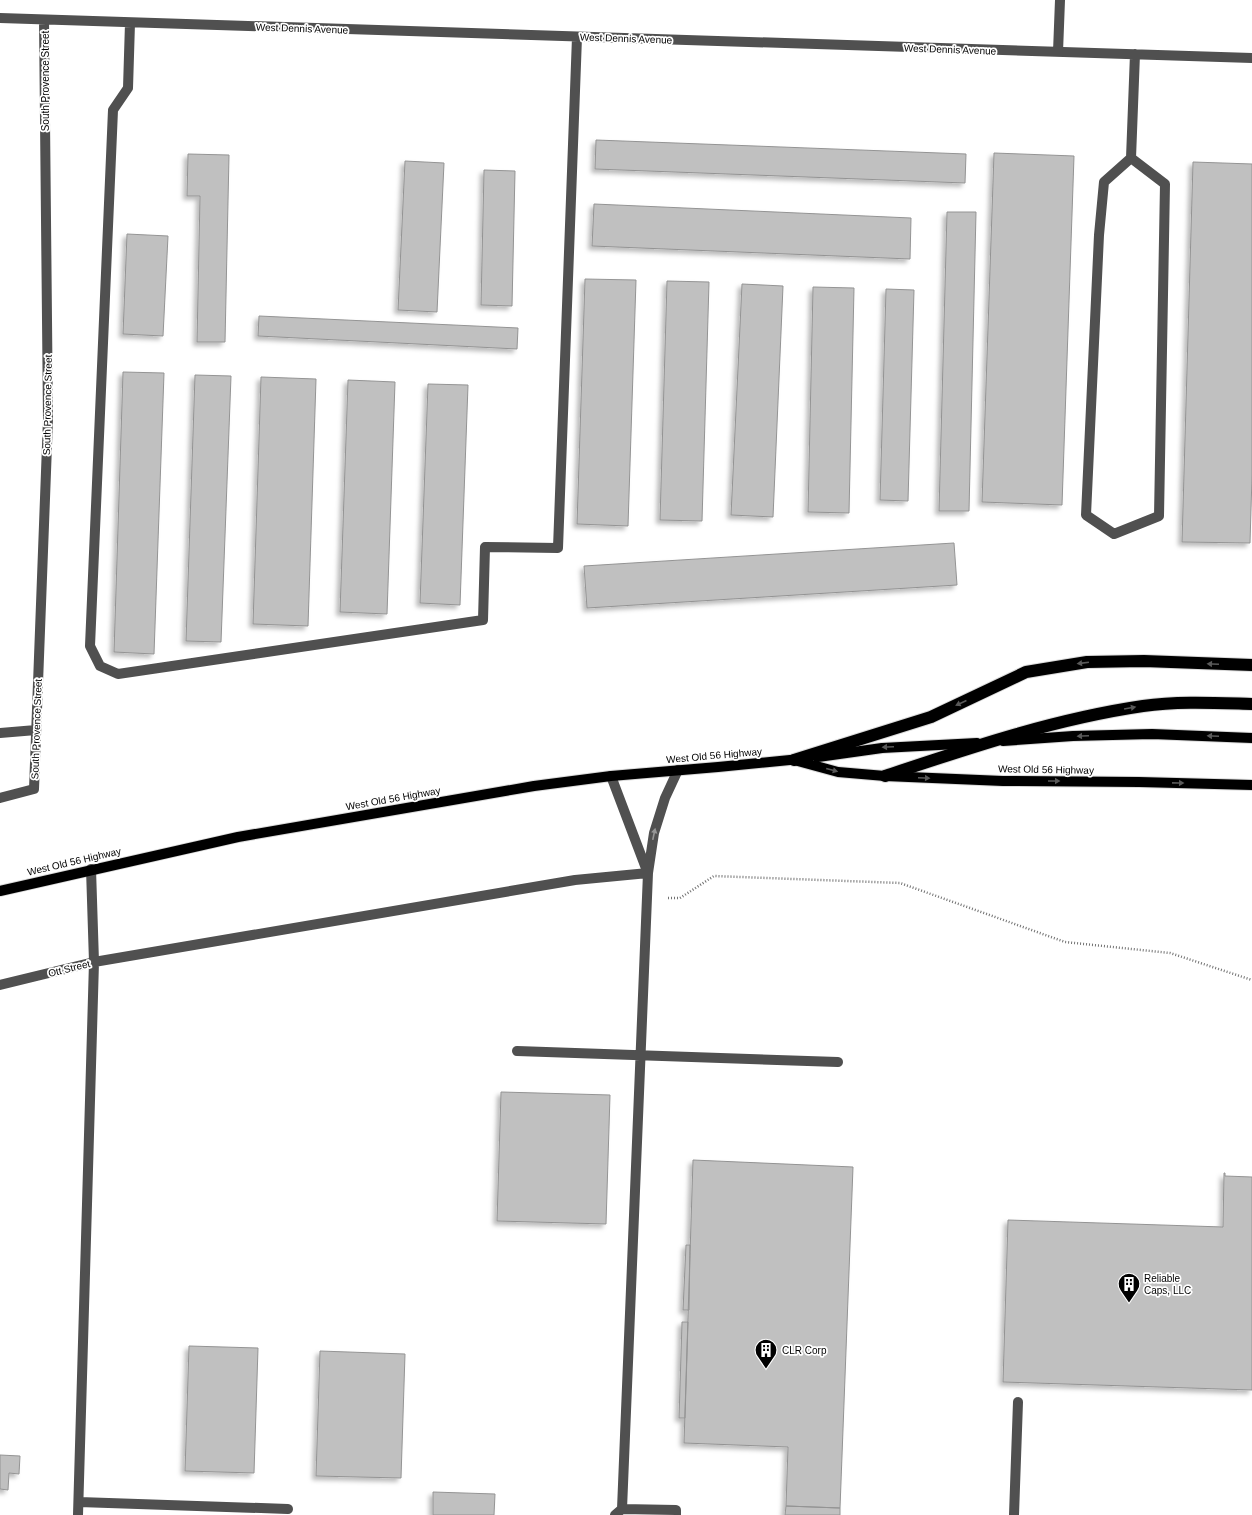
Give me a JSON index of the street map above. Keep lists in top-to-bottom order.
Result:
{
  "streets": {
    "main road": ["West Old 56 Highway"],
    "street": ["West Dennis Avenue", "South Provence Street", "Ott Street"]
  },
  "crossings": [
    ["West Dennis Avenue", "South Provence Street"],
    ["West Old 56 Highway", "Ott Street"]
  ],
  "places": {
    "building": ["Reliable Caps, LLC", "CLR Corp"]
  }
}
